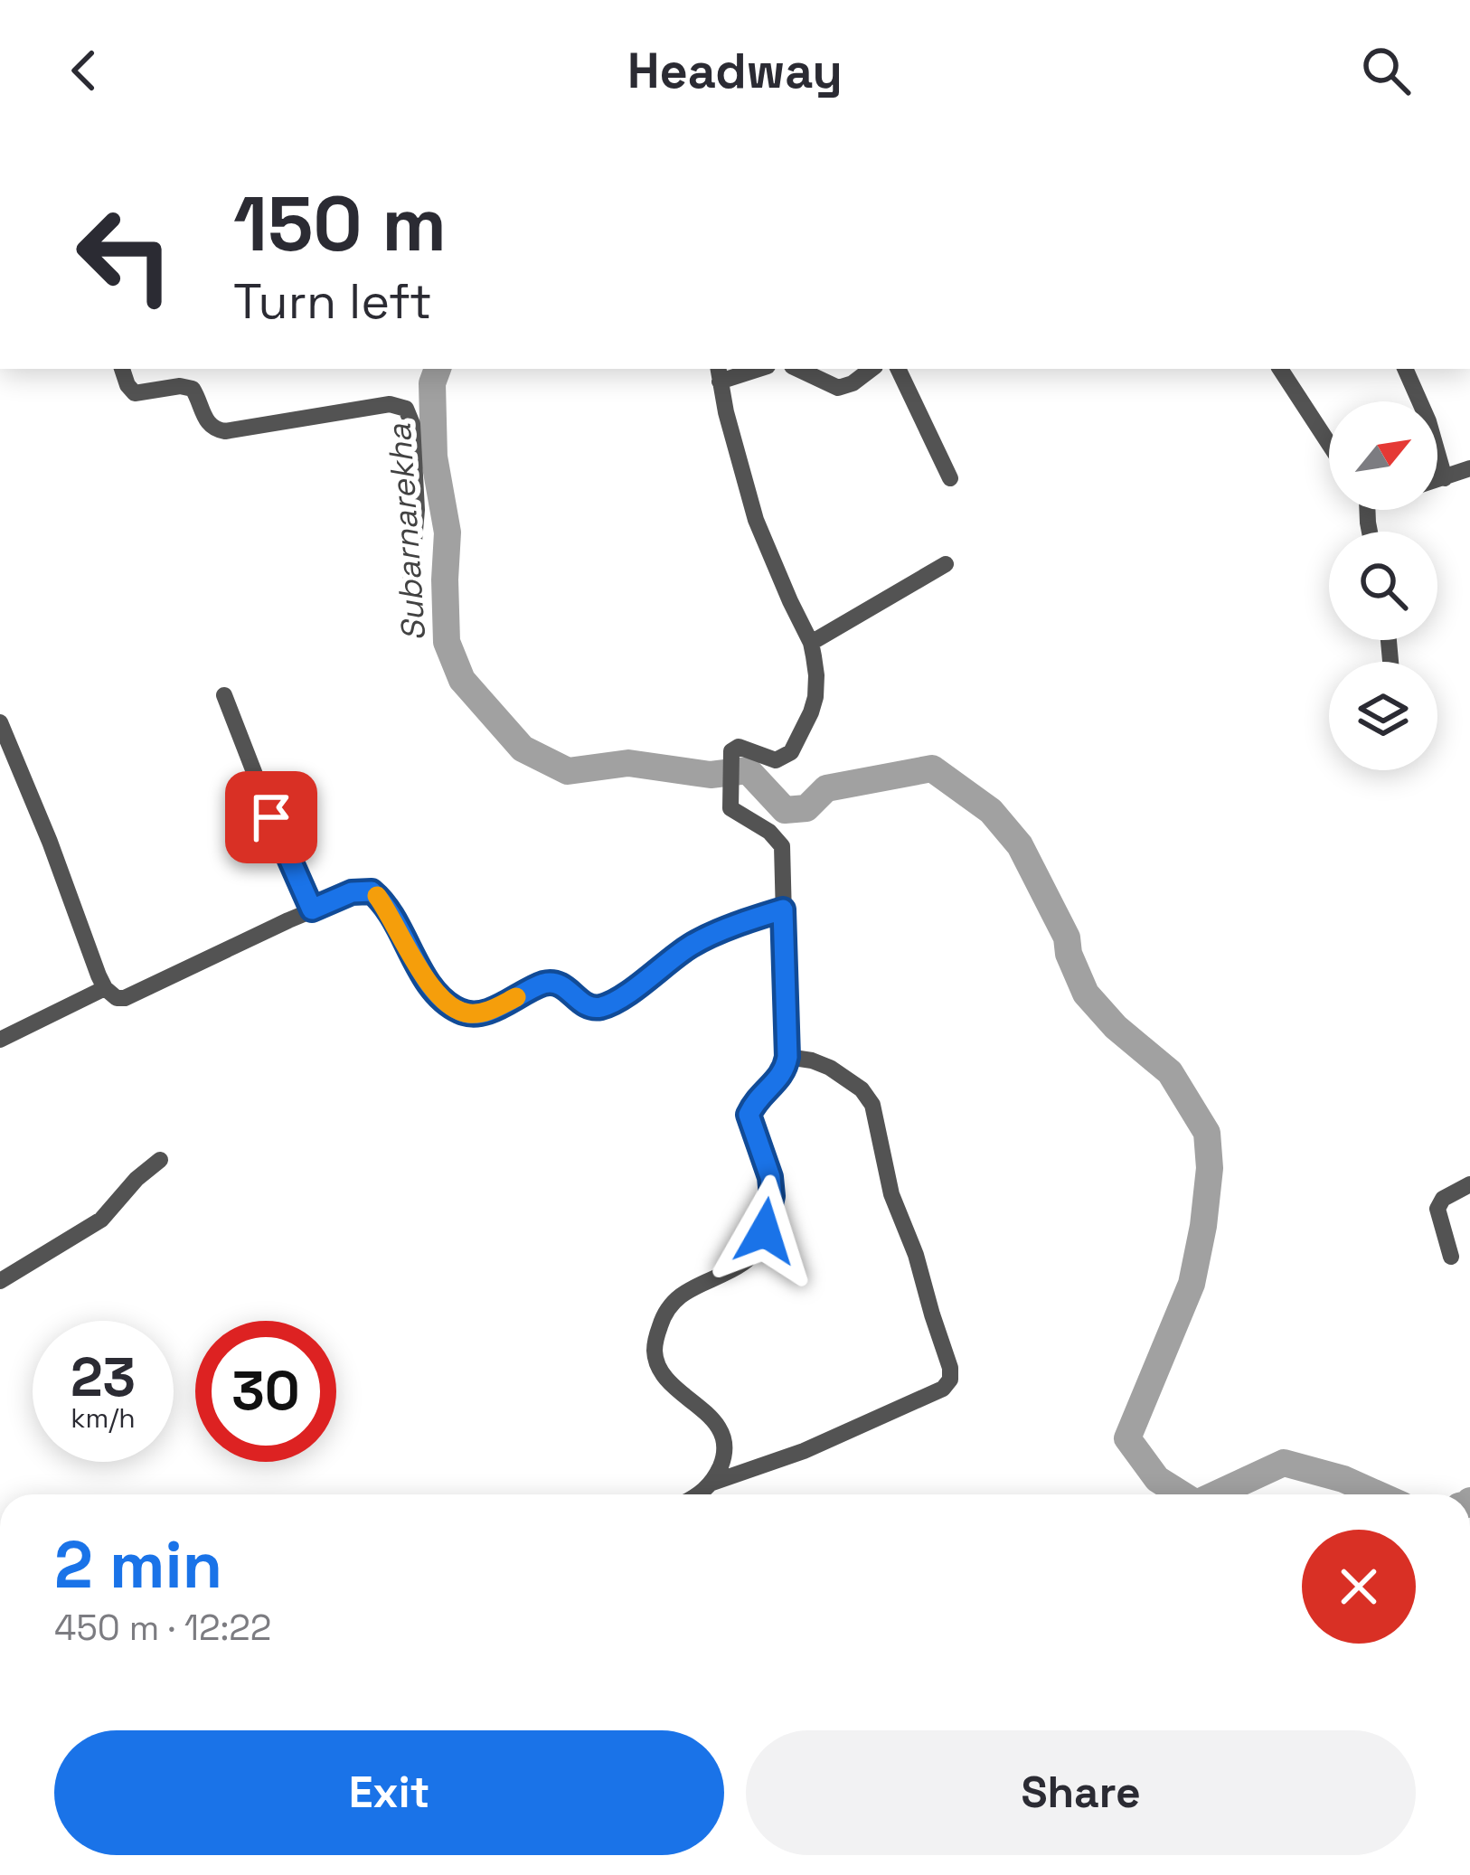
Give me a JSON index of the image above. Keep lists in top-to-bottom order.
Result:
{
  "water": ["Subarnarekha"],
  "north": "top right",
  "page": {
    "header": "Headway",
    "turn": ["150 m", "Turn left"],
    "speed": "23 km/h",
    "limit": "30",
    "heading": ["2 min", "450 m · 12:22"],
    "buttons": ["Exit", "Share"]
  }
}
